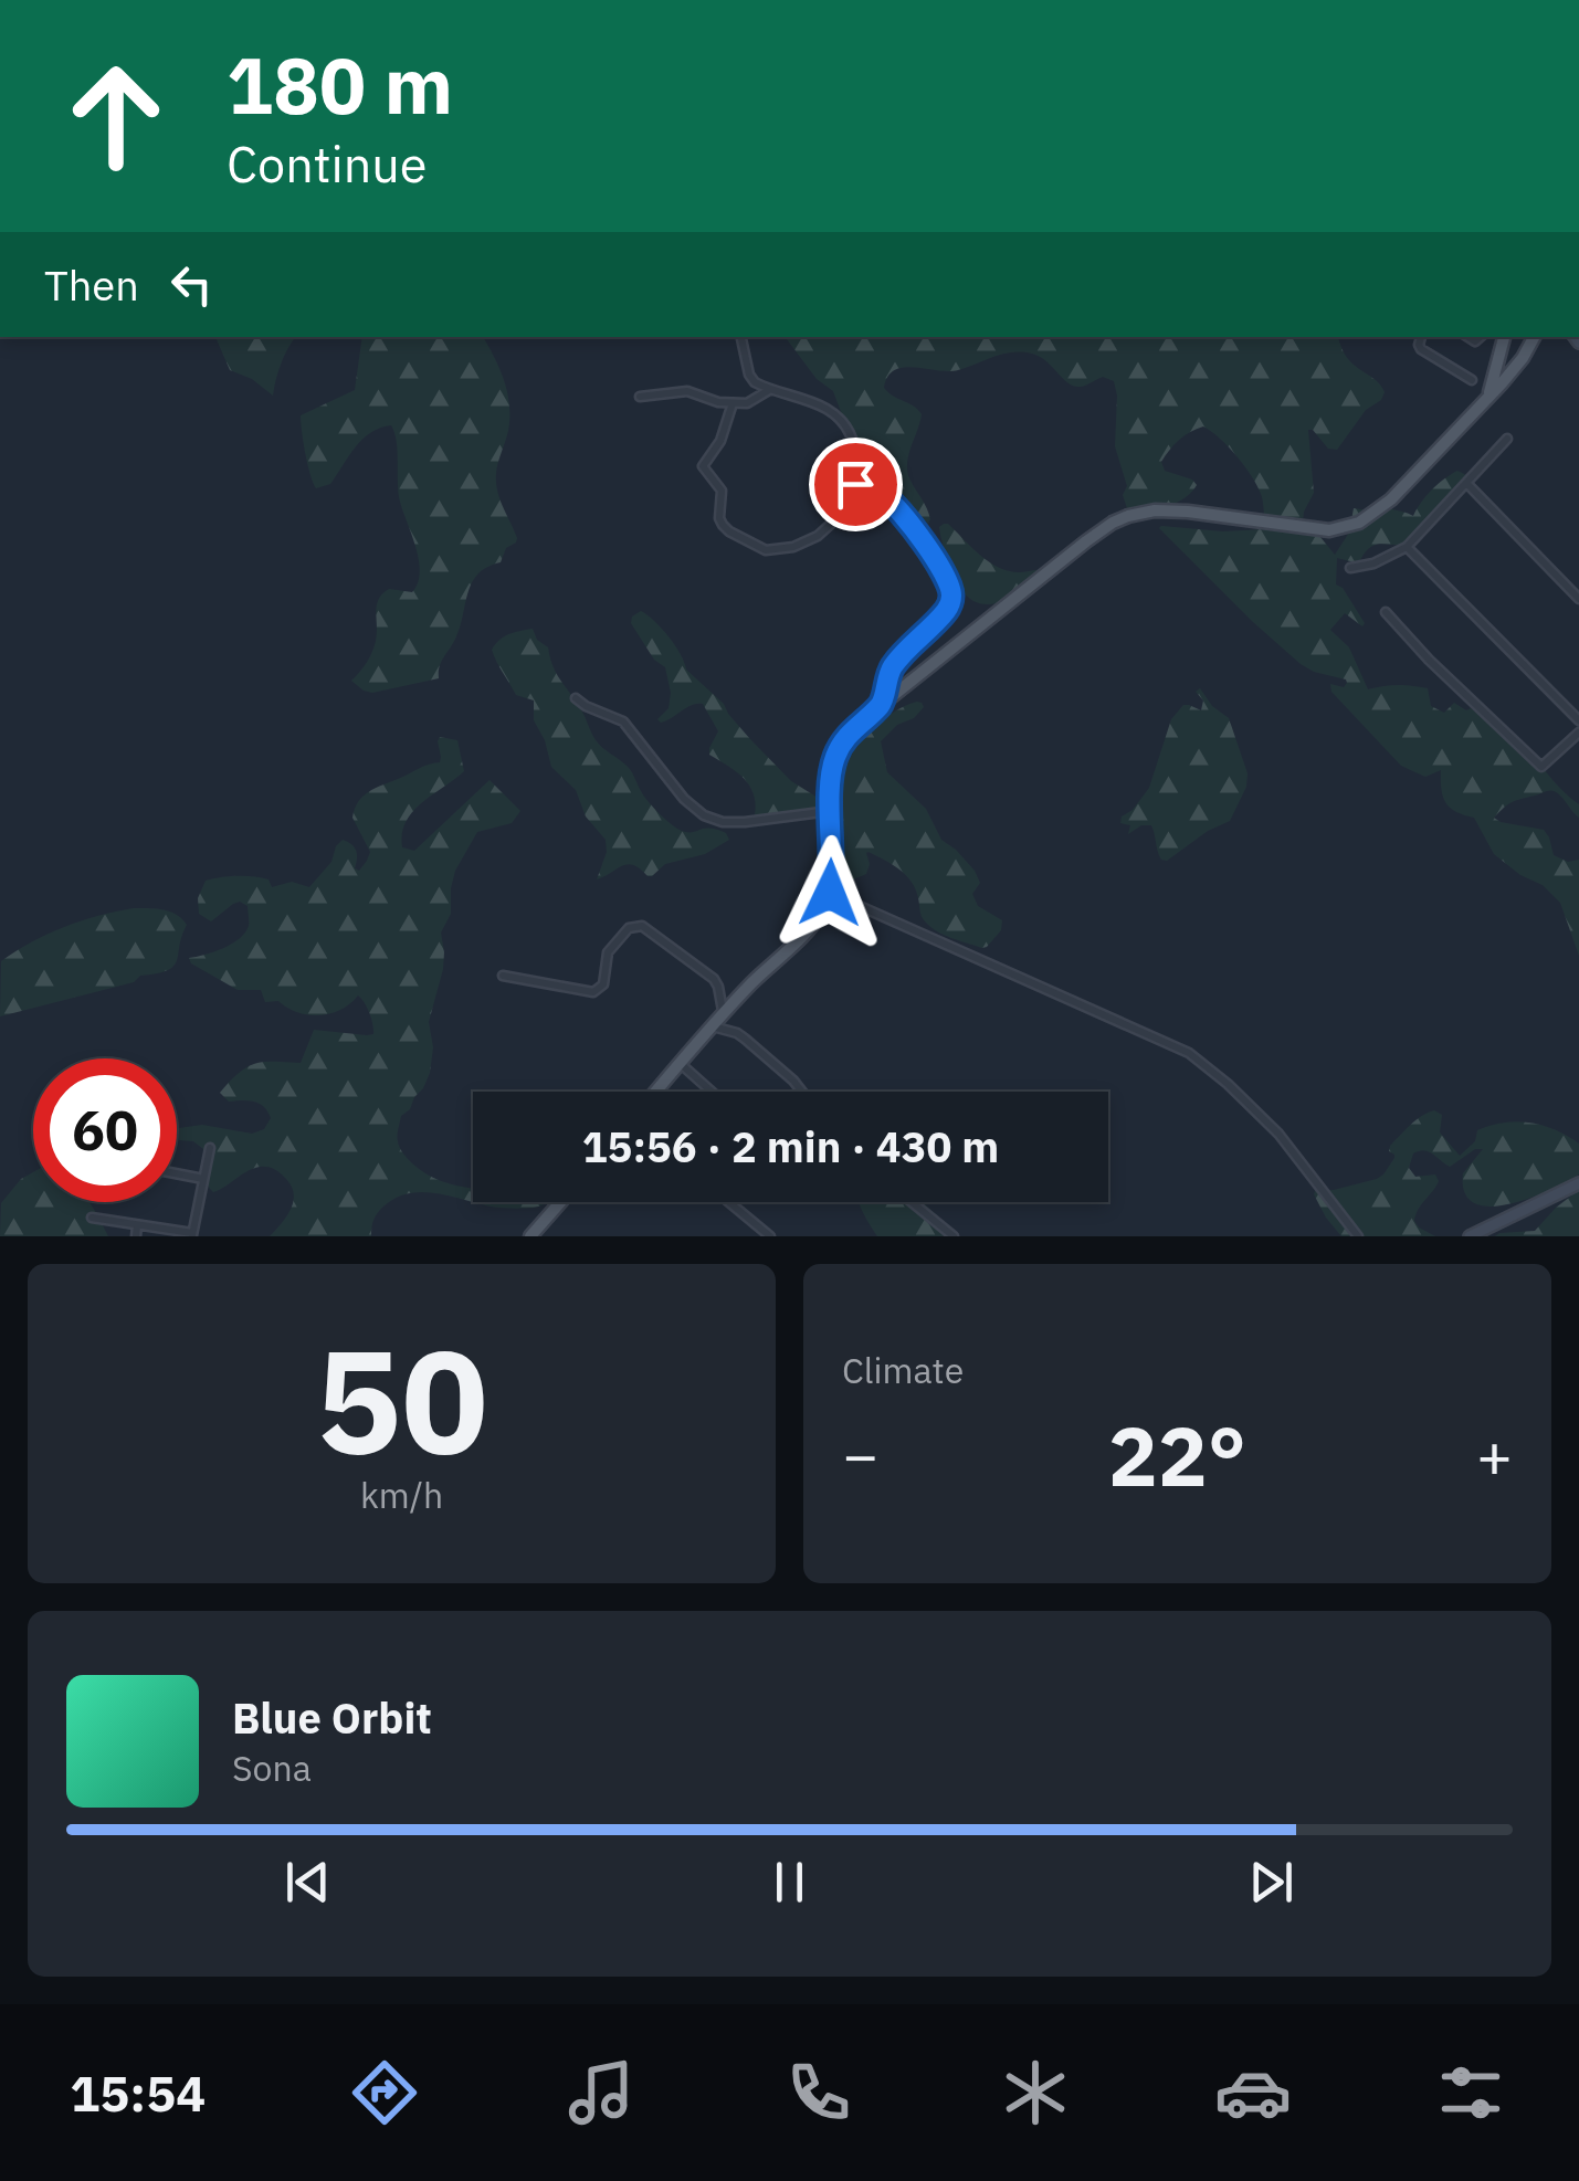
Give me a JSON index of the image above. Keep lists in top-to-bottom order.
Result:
{
  "page": {
    "turn": ["180 m", "Continue"],
    "then": "Then",
    "limit": "60",
    "trip": "15:56 · 2 min · 430 m",
    "tile": [
      ["50", "km/h"],
      "Climate"
    ],
    "heat": ["−", "22°", "+"],
    "song": ["Blue Orbit", "Sona"],
    "tabs": "15:54"
  }
}
